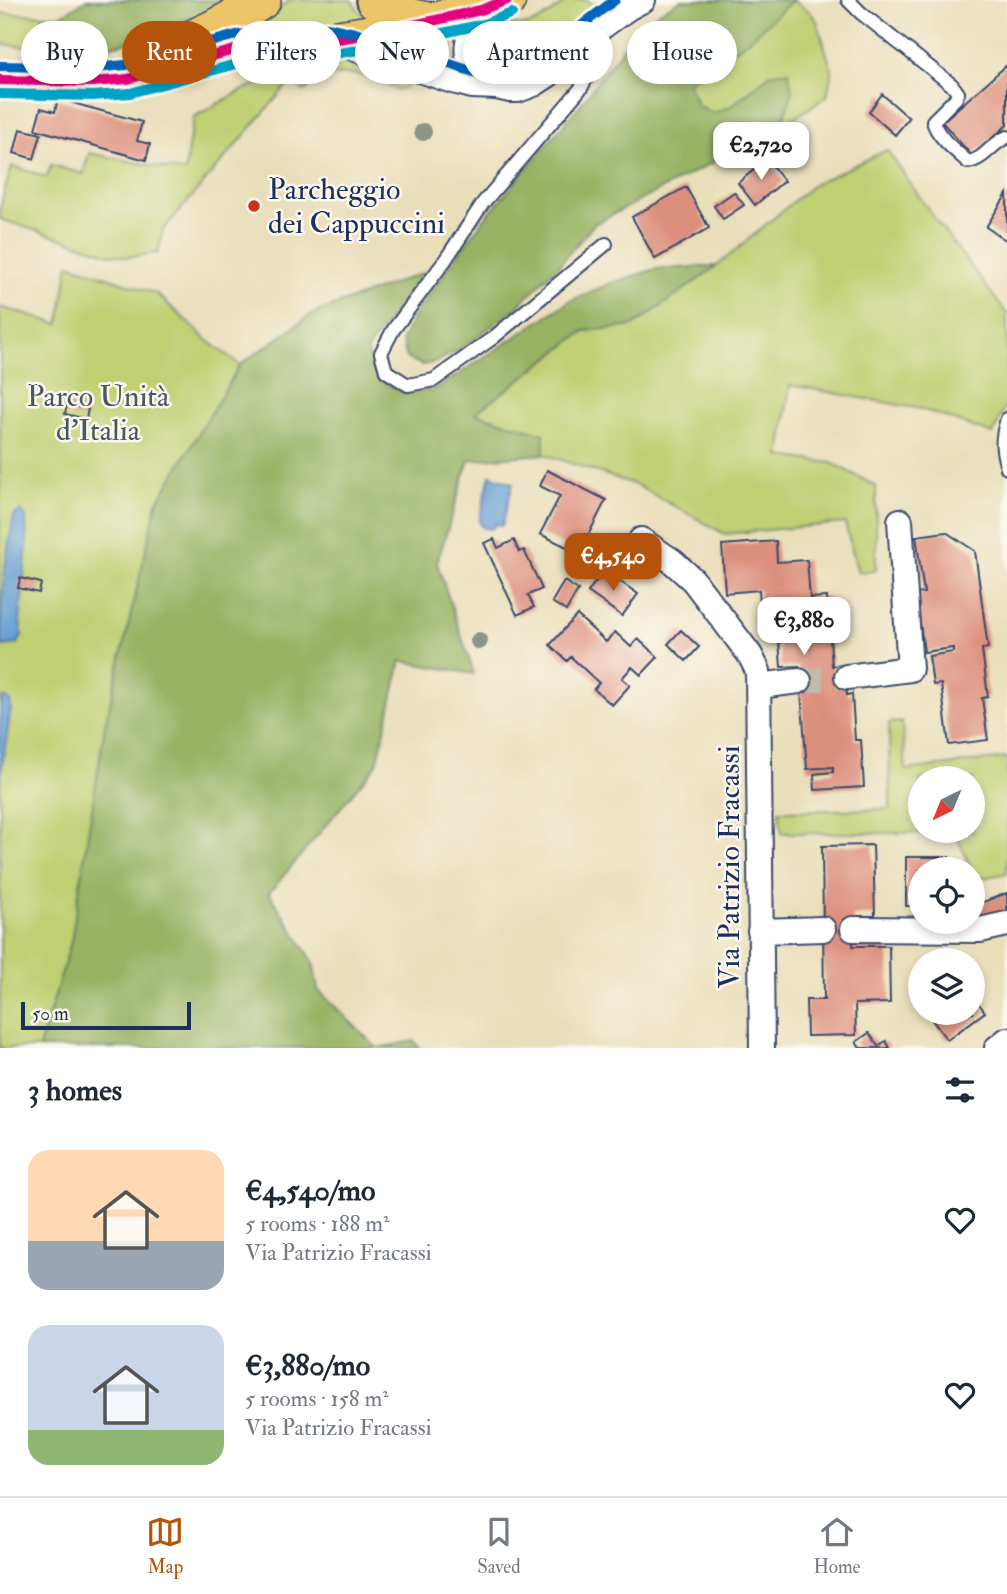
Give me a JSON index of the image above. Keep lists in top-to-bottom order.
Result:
{
  "streets": {
    "street": ["Via Patrizio Fracassi"]
  },
  "parks": ["Parco Unità d'Italia"],
  "places": ["Parcheggio dei Cappuccini"],
  "scale_bar": "50 m",
  "north": "bottom left",
  "page": {
    "chip": [
      "Buy",
      "Rent",
      "Filters",
      "New",
      "Apartment",
      "House"
    ],
    "price": ["€2,720", "€4,540", "€3,880"],
    "scale": "50 m",
    "heading": "3 homes",
    "list": [
      {
        "name": "€4,540/mo",
        "note": "5 rooms · 188 m² · Via Patrizio Fracassi"
      },
      {
        "name": "€3,880/mo",
        "note": "5 rooms · 158 m² · Via Patrizio Fracassi"
      }
    ],
    "tabs": ["Map", "Saved", "Home"]
  }
}
